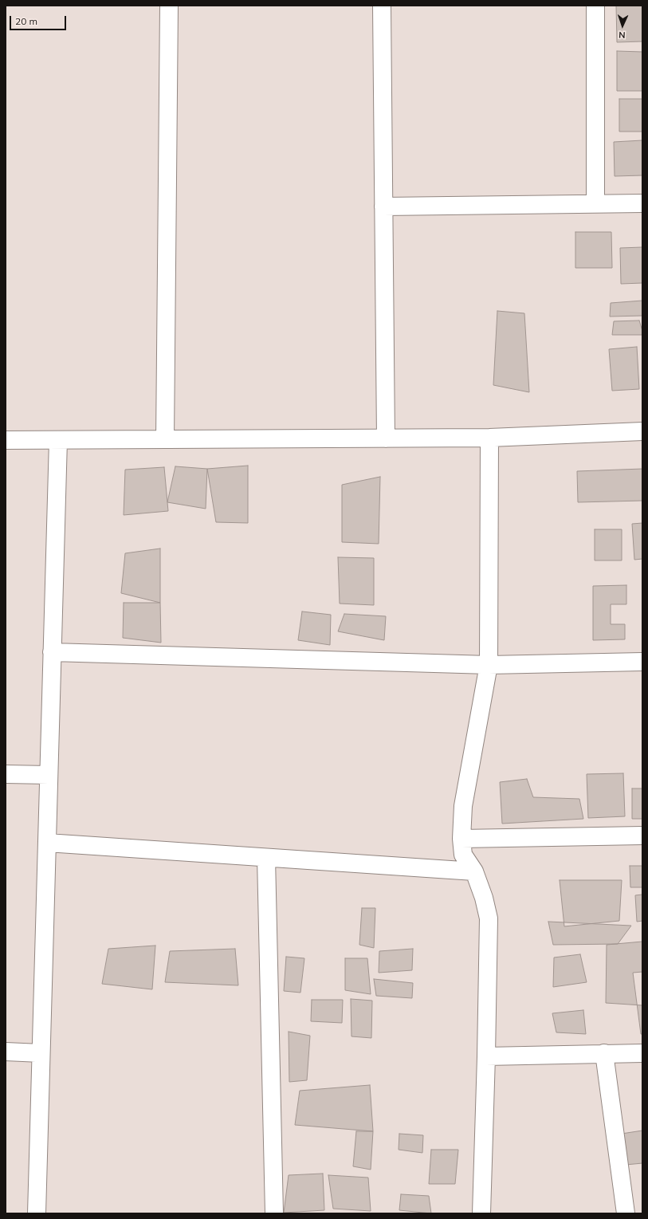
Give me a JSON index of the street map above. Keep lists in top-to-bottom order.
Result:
{
  "scale_bar": "20 m",
  "north": "bottom"
}
